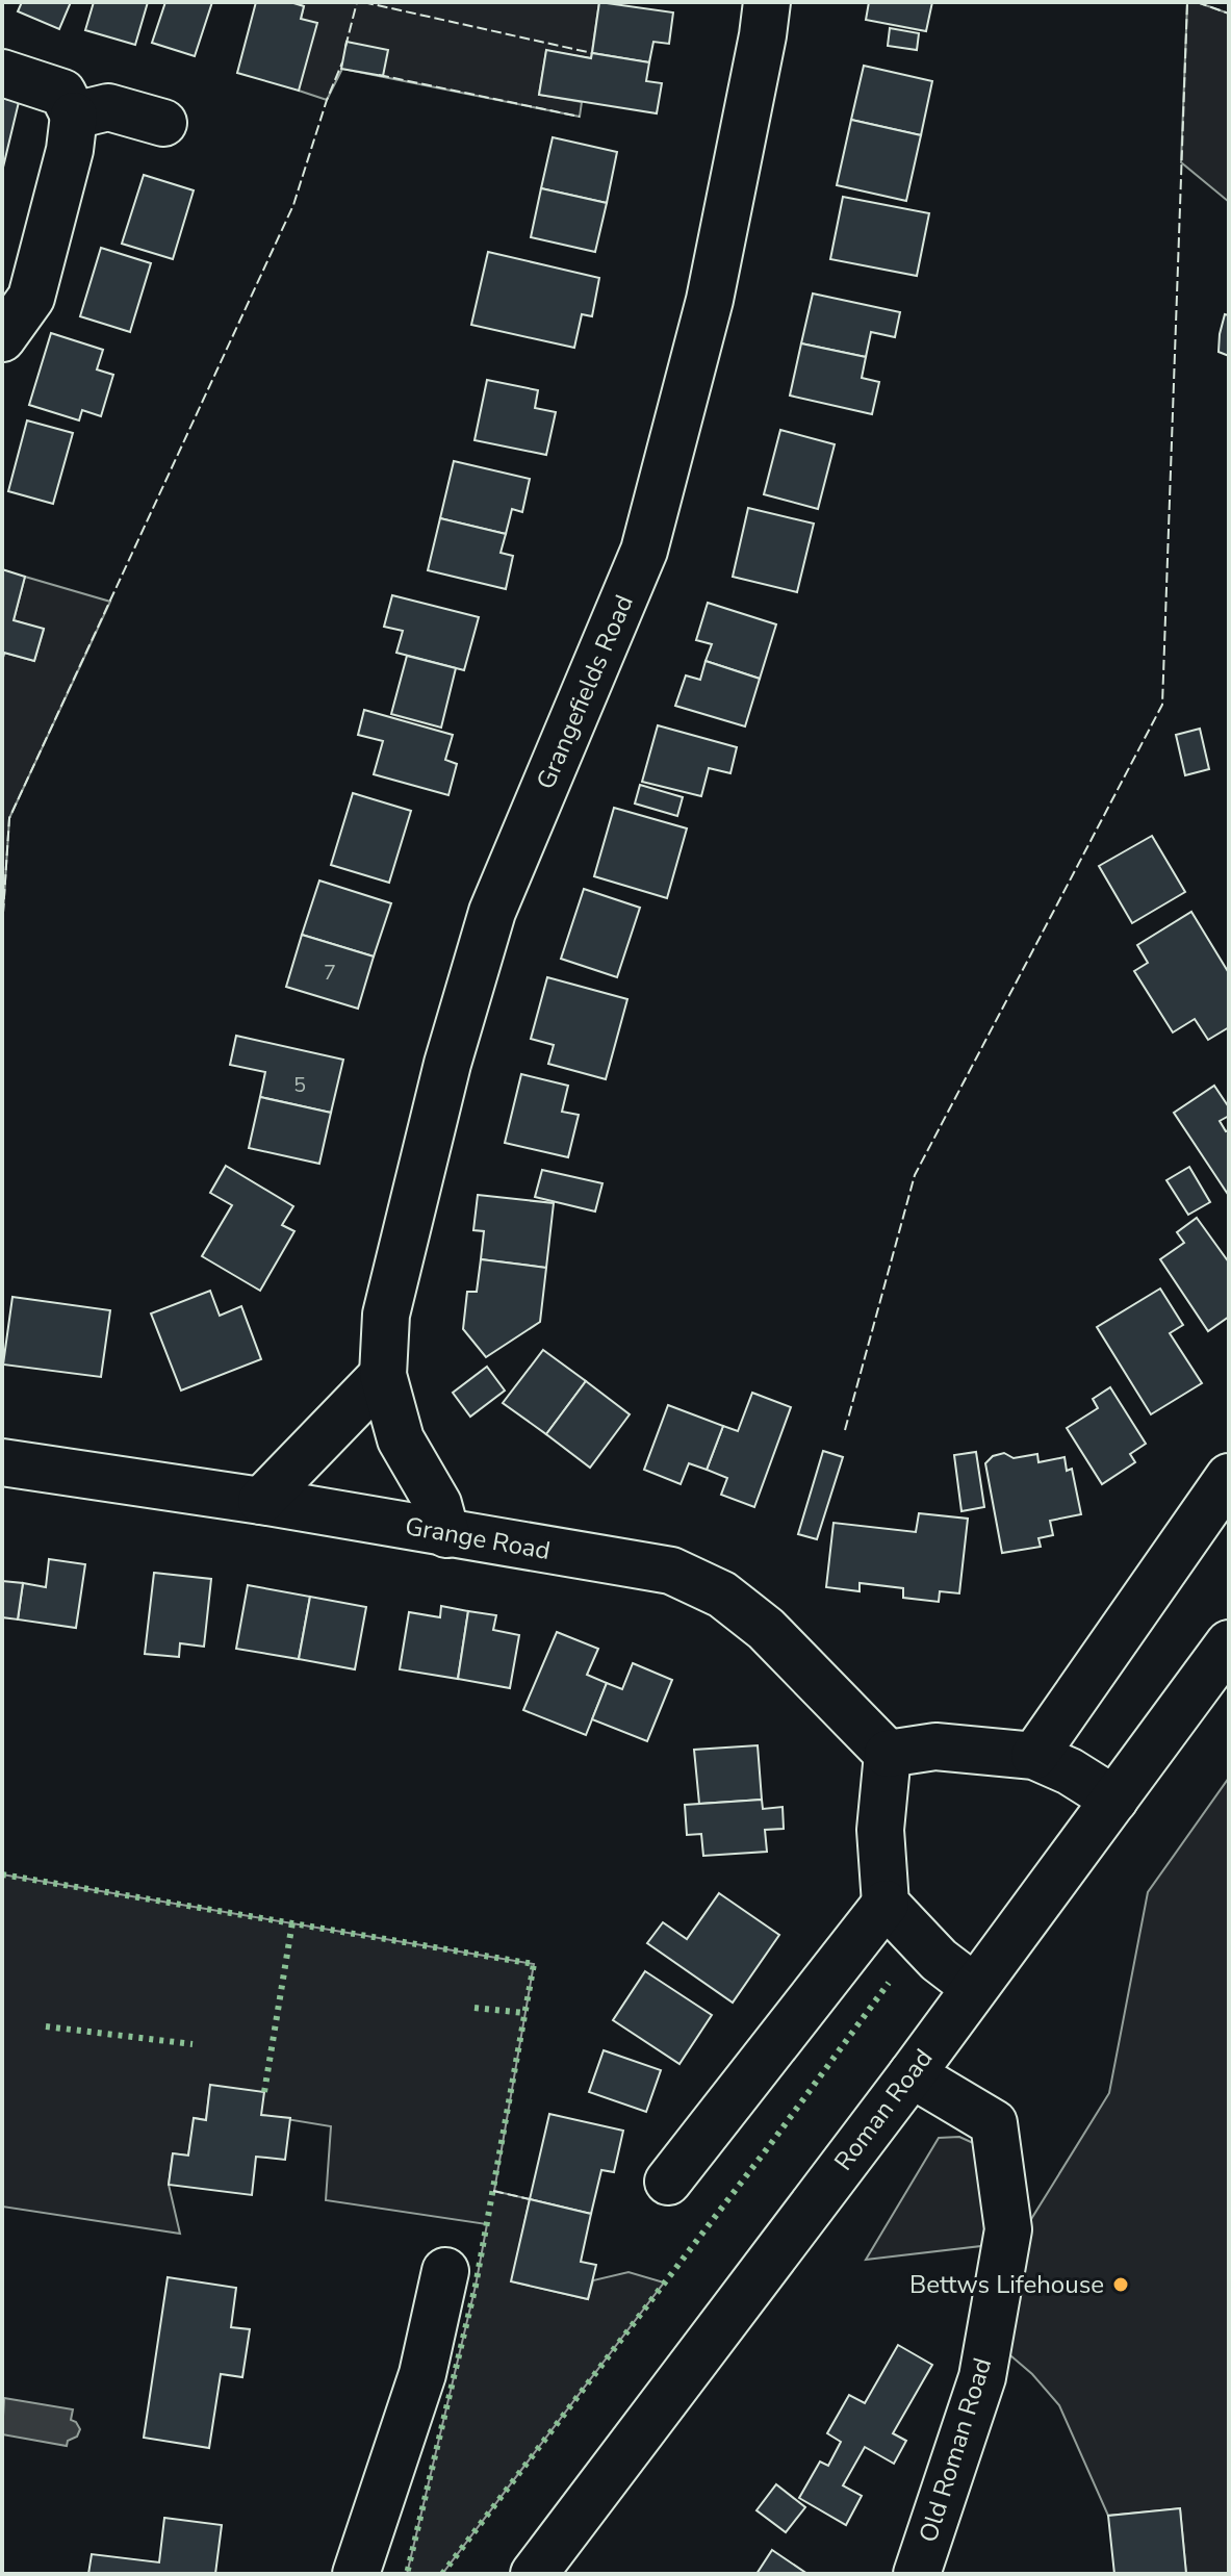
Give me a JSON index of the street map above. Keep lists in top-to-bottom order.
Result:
{
  "streets": {
    "street": [
      "Grangefields Road",
      "Grange Road",
      "Roman Road",
      "Old Roman Road"
    ]
  },
  "crossings": [
    ["Grangefields Road", "Grange Road"],
    ["Roman Road", "Old Roman Road"]
  ],
  "places": ["Bettws Lifehouse"],
  "house_numbers": ["7", "5"]
}
